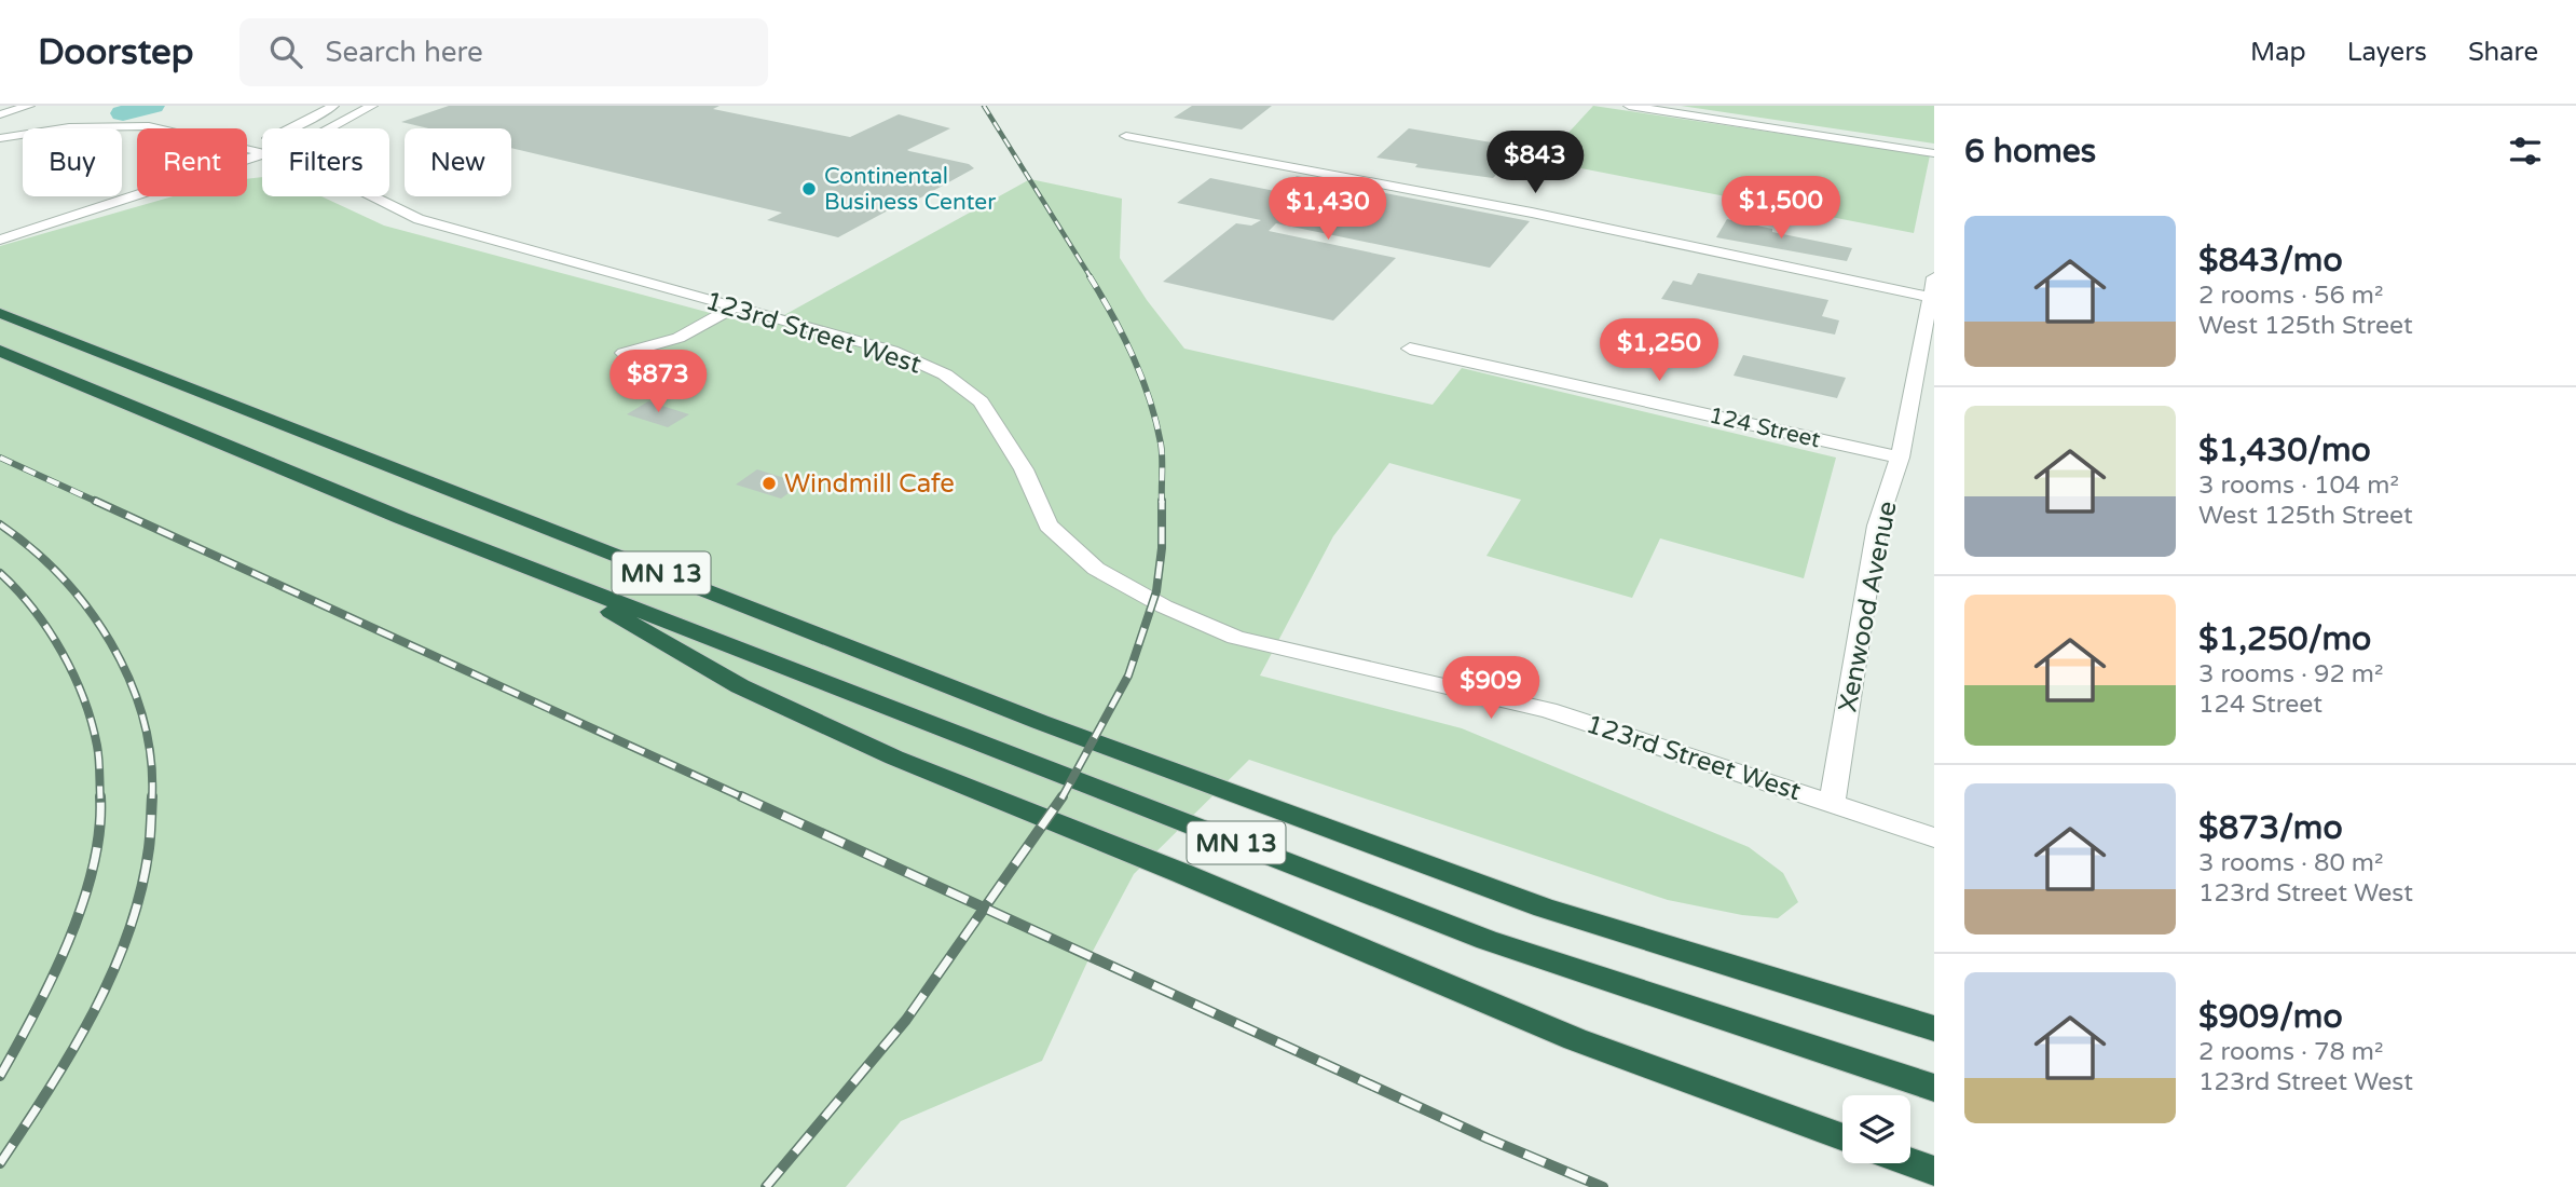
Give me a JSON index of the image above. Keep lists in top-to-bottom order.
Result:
{
  "streets": {
    "highway": ["MN 13"],
    "street": ["123rd Street West", "124 Street", "Xenwood Avenue"]
  },
  "crossings": [
    ["123rd Street West", "Xenwood Avenue"],
    ["124 Street", "Xenwood Avenue"]
  ],
  "places": ["Continental Business Center", "Windmill Cafe"],
  "page": {
    "header": "Doorstep",
    "search": "Search here",
    "nav": ["Map", "Layers", "Share"],
    "heading": "6 homes",
    "chip": [
      "Buy",
      "Rent",
      "Filters",
      "New"
    ],
    "price": [
      "$843",
      "$1,500",
      "$1,430",
      "$1,250",
      "$873",
      "$909"
    ],
    "list": [
      {
        "name": "$843/mo",
        "note": "2 rooms · 56 m² · West 125th Street"
      },
      {
        "name": "$1,430/mo",
        "note": "3 rooms · 104 m² · West 125th Street"
      },
      {
        "name": "$1,250/mo",
        "note": "3 rooms · 92 m² · 124 Street"
      },
      {
        "name": "$873/mo",
        "note": "3 rooms · 80 m² · 123rd Street West"
      },
      {
        "name": "$909/mo",
        "note": "2 rooms · 78 m² · 123rd Street West"
      }
    ]
  }
}
